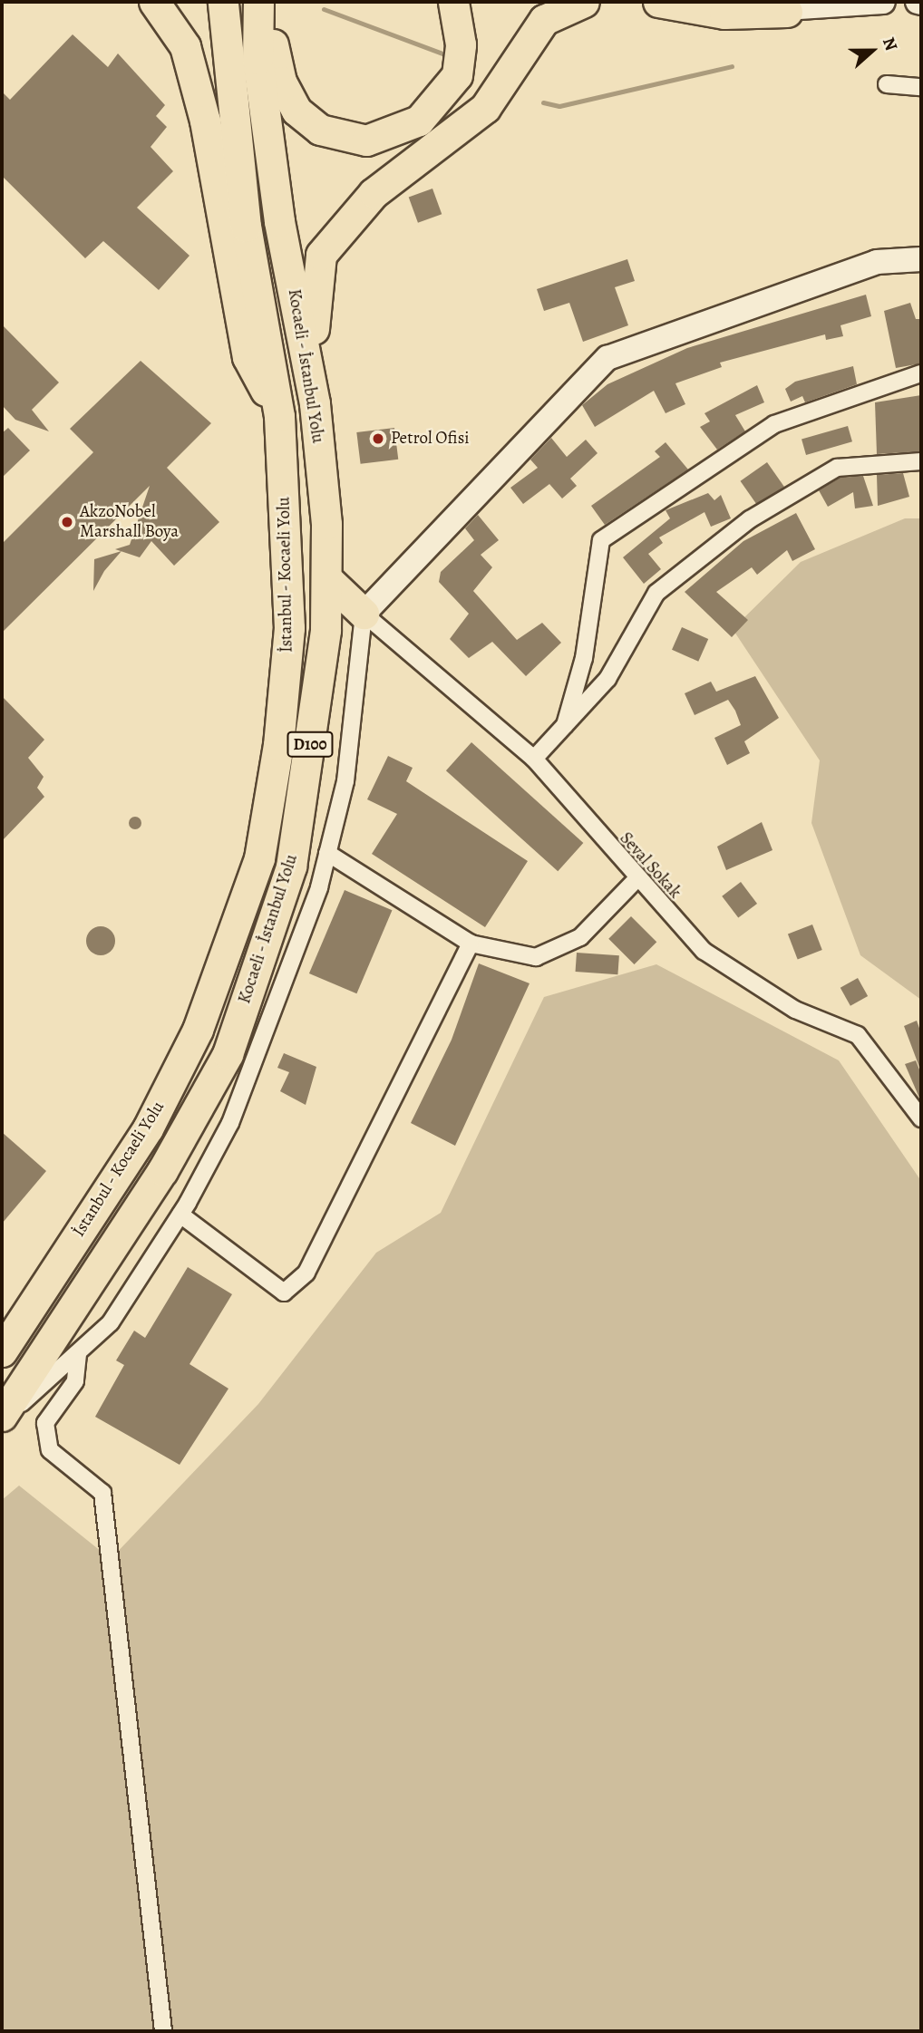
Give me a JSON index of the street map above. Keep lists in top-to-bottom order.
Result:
{
  "streets": {
    "highway": ["Kocaeli - İstanbul Yolu", "İstanbul - Kocaeli Yolu", "D100"],
    "street": ["Seval Sokak"]
  },
  "places": ["Petrol Ofisi", "AkzoNobel Marshall Boya"],
  "north": "right"
}
